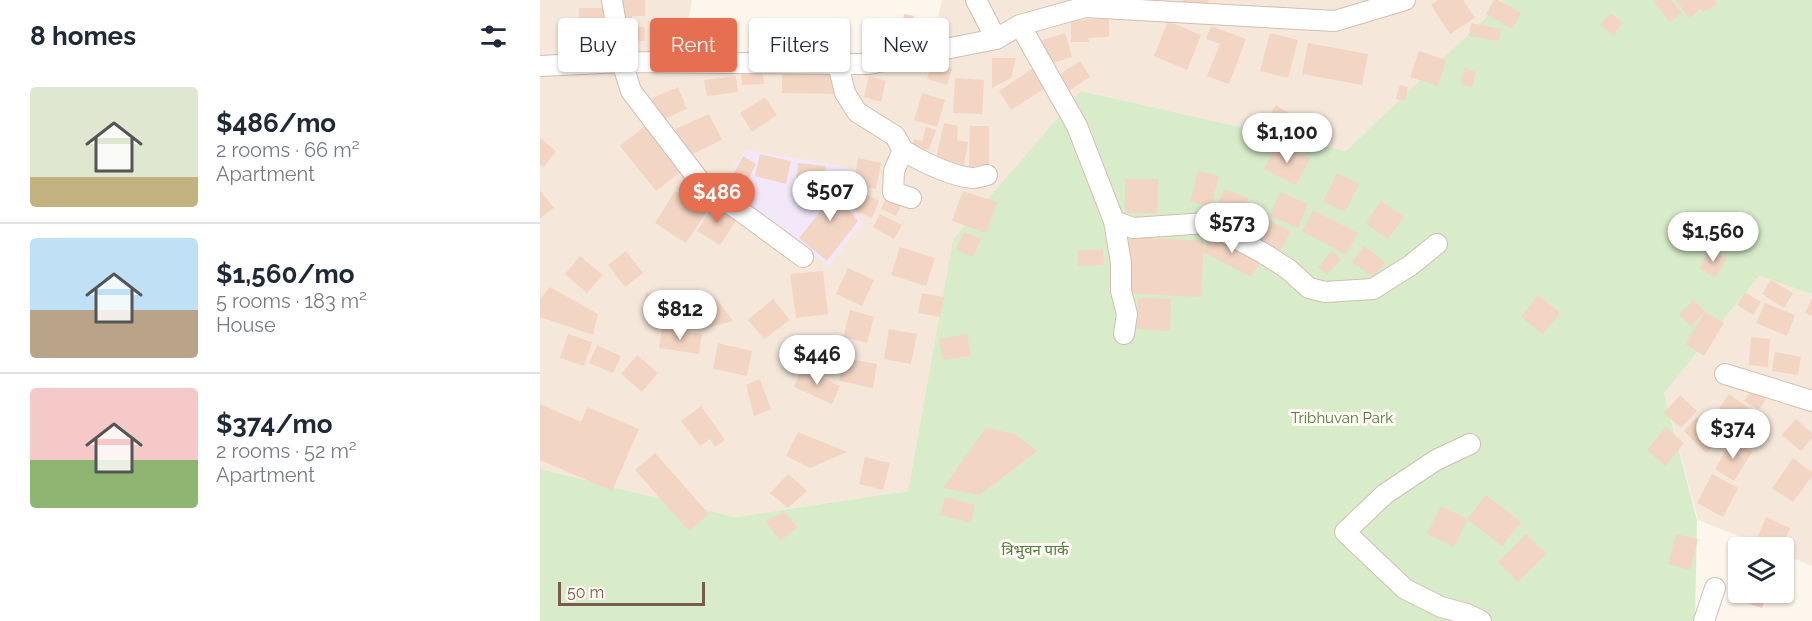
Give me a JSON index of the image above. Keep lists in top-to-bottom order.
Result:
{
  "parks": ["Tribhuvan Park", "त्रिभुवन पार्क"],
  "scale_bar": "50 m",
  "page": {
    "heading": "8 homes",
    "chip": [
      "Buy",
      "Rent",
      "Filters",
      "New"
    ],
    "list": [
      {
        "name": "$486/mo",
        "note": "2 rooms · 66 m² · Apartment"
      },
      {
        "name": "$1,560/mo",
        "note": "5 rooms · 183 m² · House"
      },
      {
        "name": "$374/mo",
        "note": "2 rooms · 52 m² · Apartment"
      }
    ],
    "price": [
      "$1,100",
      "$507",
      "$486",
      "$573",
      "$1,560",
      "$812",
      "$446",
      "$374"
    ],
    "scale": "50 m"
  }
}
